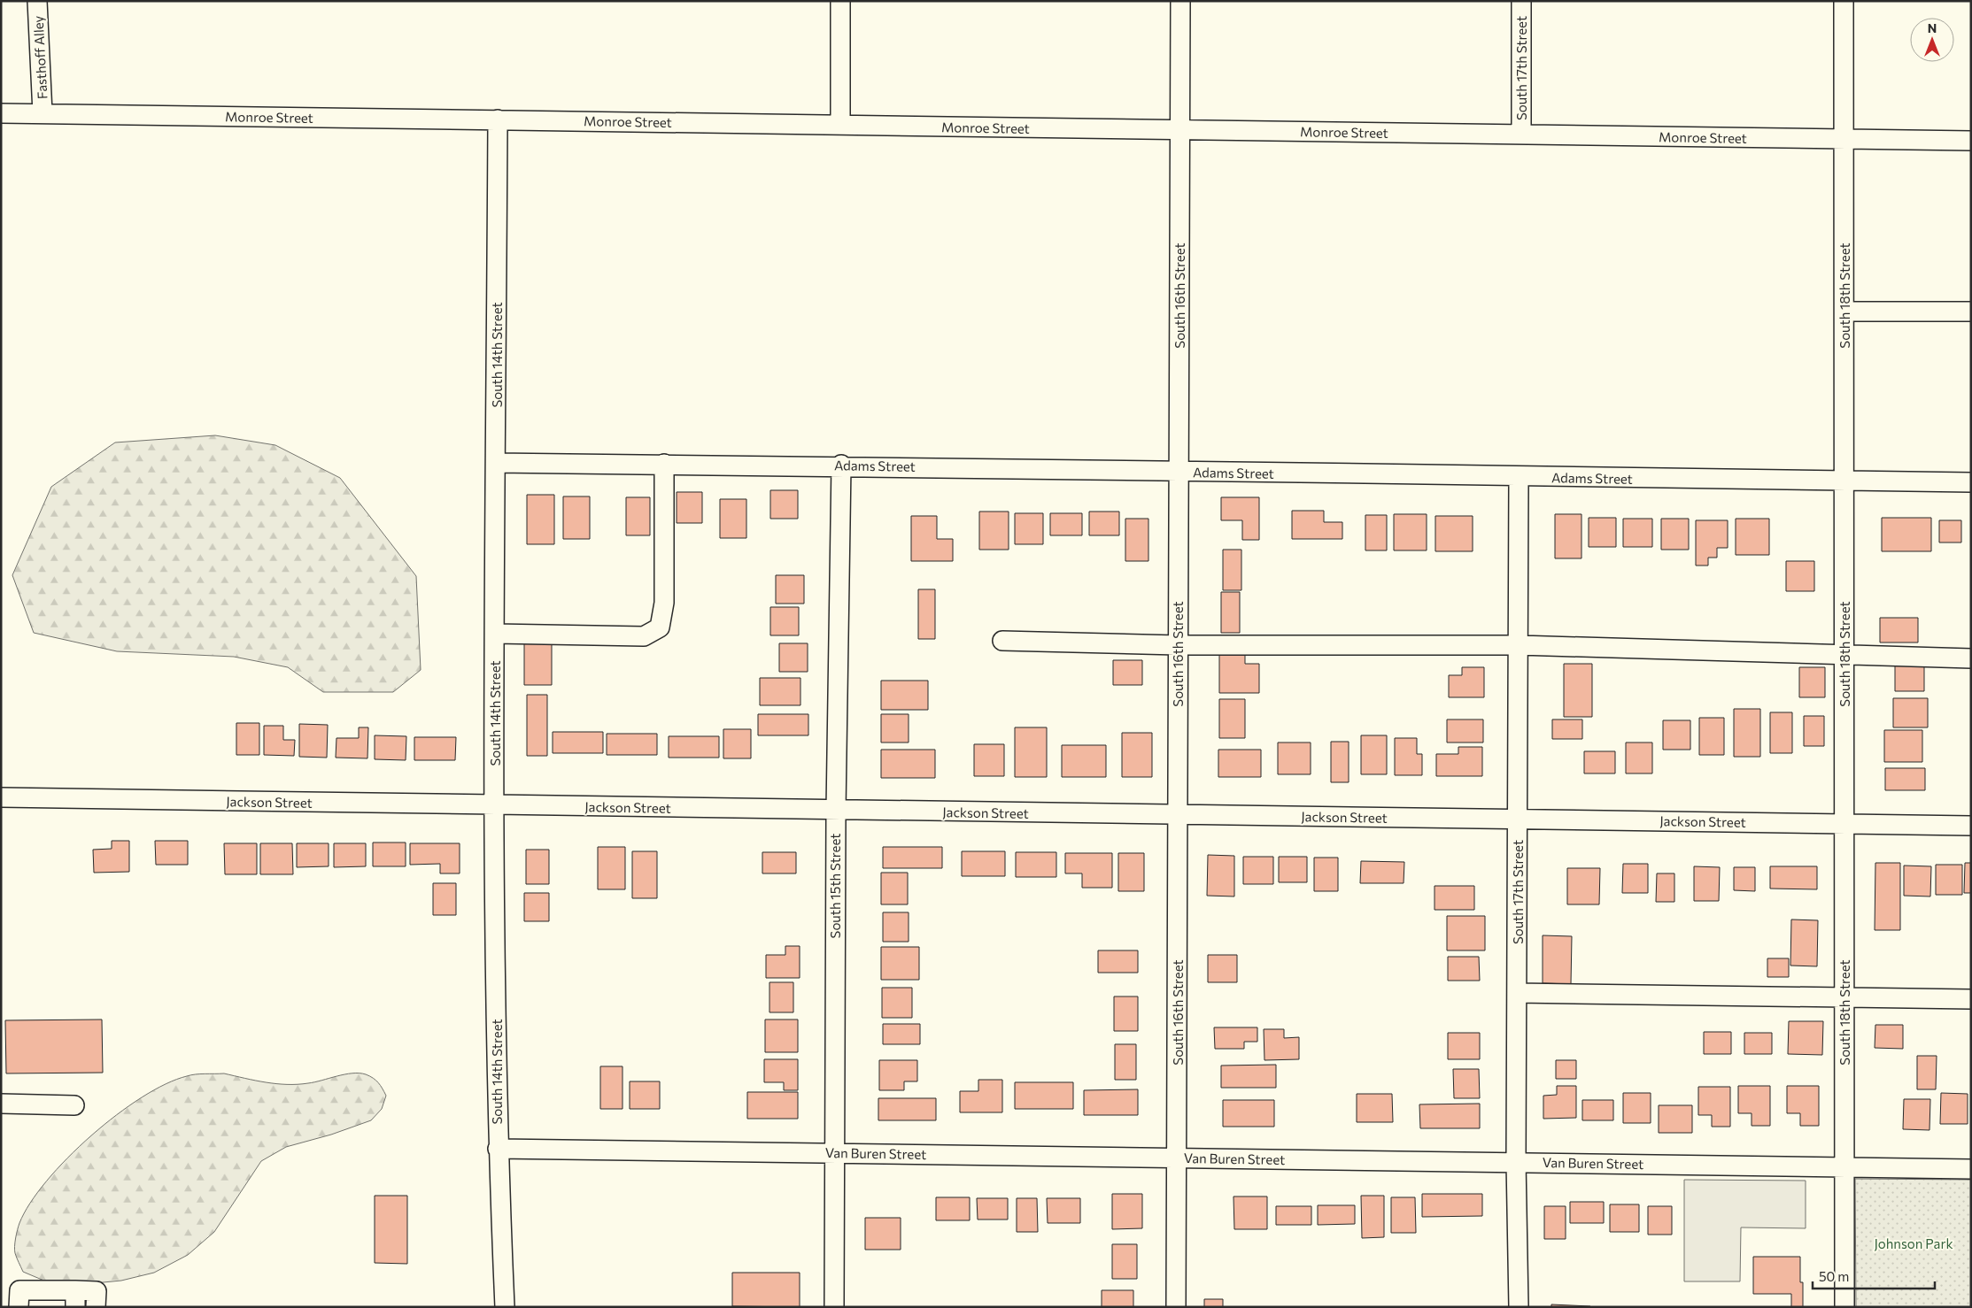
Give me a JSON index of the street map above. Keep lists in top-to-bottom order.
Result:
{
  "streets": {
    "street": [
      "Fasthoff Alley",
      "South 17th Street",
      "Monroe Street",
      "South 16th Street",
      "South 18th Street",
      "South 14th Street",
      "Adams Street",
      "Jackson Street",
      "South 15th Street",
      "Van Buren Street"
    ]
  },
  "crossings": [
    ["Fasthoff Alley", "Monroe Street"],
    ["South 17th Street", "Monroe Street"],
    ["South 17th Street", "Adams Street"],
    ["South 17th Street", "Jackson Street"],
    ["South 17th Street", "Van Buren Street"],
    ["Monroe Street", "South 16th Street"],
    ["Monroe Street", "South 18th Street"],
    ["Monroe Street", "South 14th Street"],
    ["South 16th Street", "Adams Street"],
    ["South 16th Street", "Jackson Street"],
    ["South 16th Street", "Van Buren Street"],
    ["South 18th Street", "Adams Street"],
    ["South 18th Street", "Jackson Street"],
    ["South 18th Street", "Van Buren Street"],
    ["South 14th Street", "Adams Street"],
    ["South 14th Street", "Jackson Street"],
    ["South 14th Street", "Van Buren Street"],
    ["Adams Street", "South 15th Street"],
    ["Jackson Street", "South 15th Street"],
    ["South 15th Street", "Van Buren Street"]
  ],
  "parks": ["Johnson Park"],
  "scale_bar": "50 m",
  "north": "top"
}
